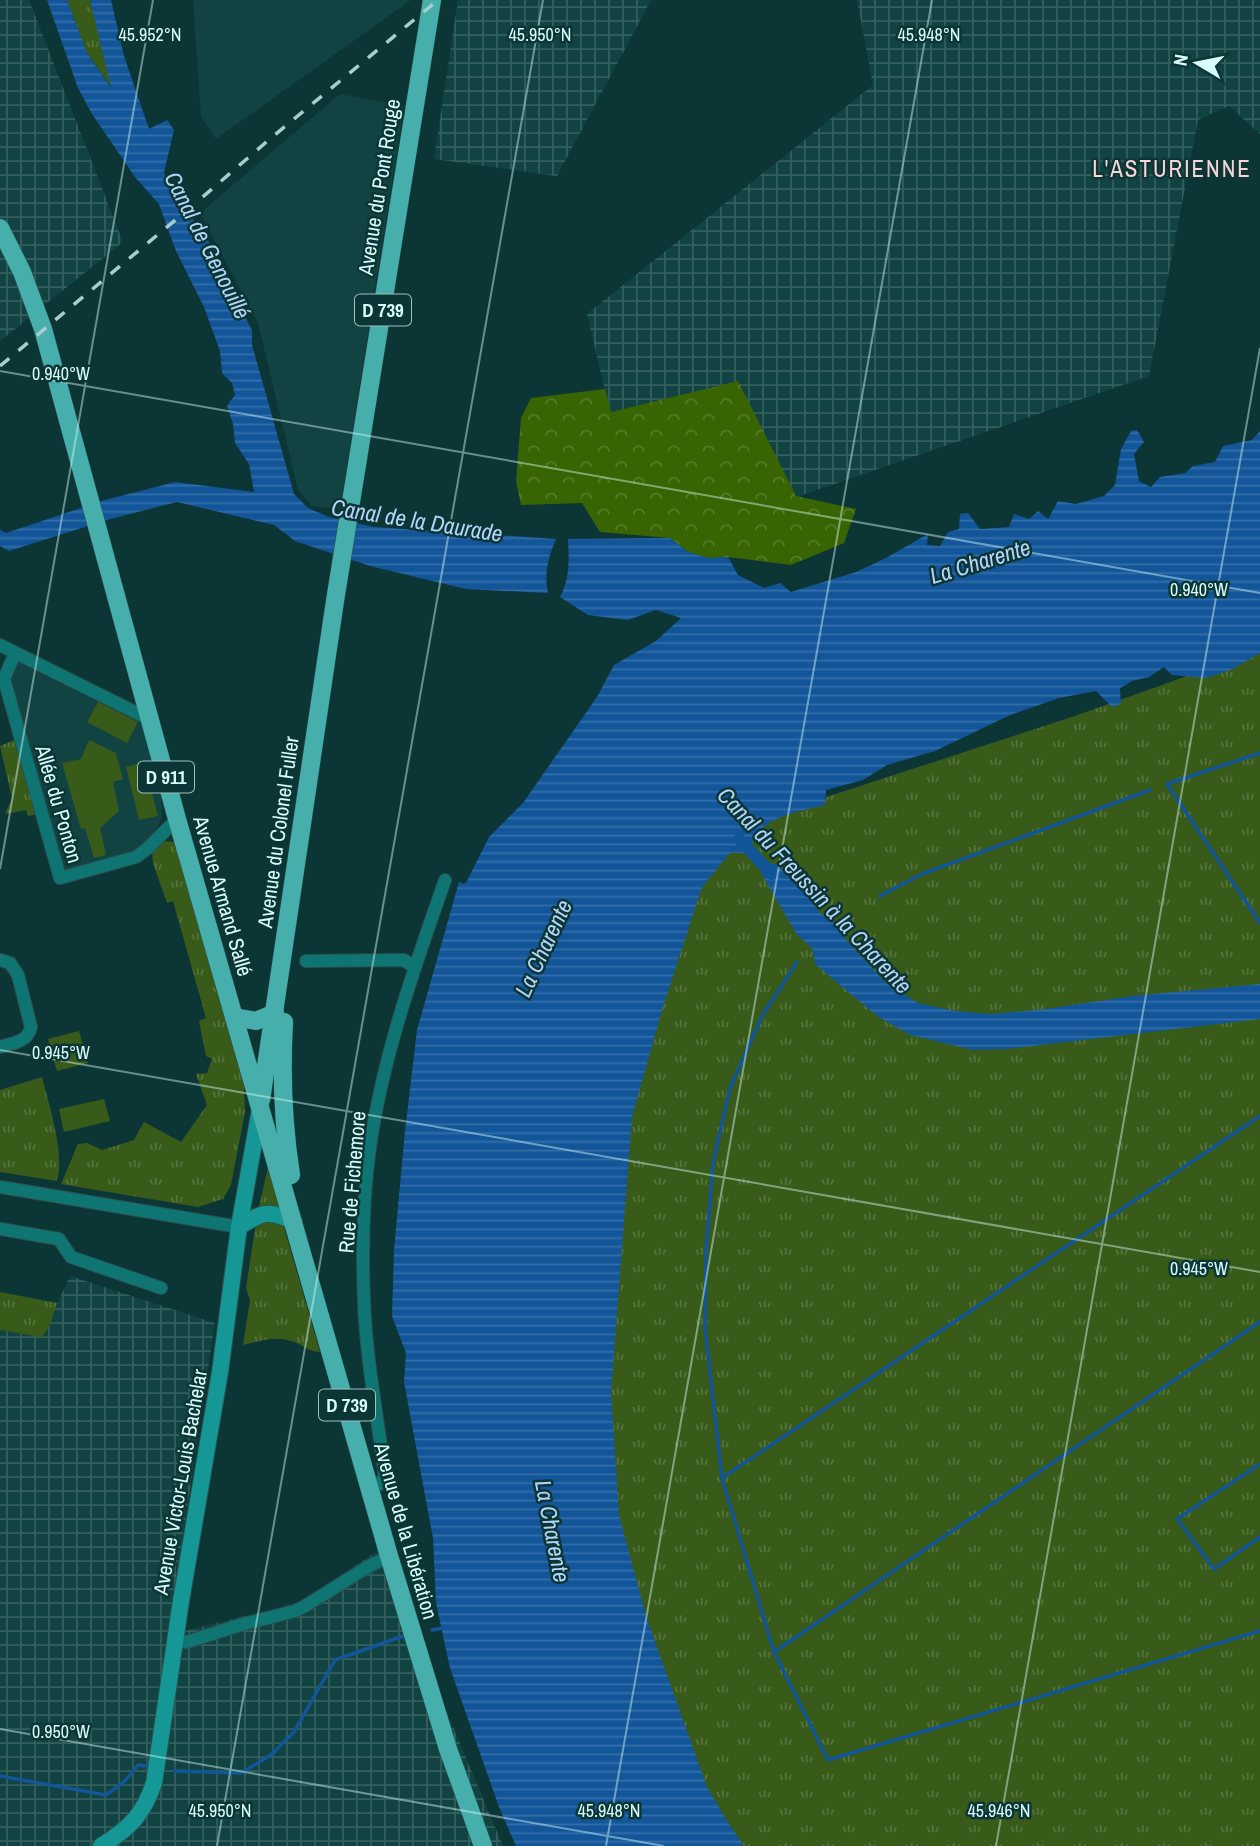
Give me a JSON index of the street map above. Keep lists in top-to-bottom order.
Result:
{
  "streets": {
    "main road": [
      "Avenue du Pont Rouge",
      "D 739",
      "D 911",
      "Avenue du Colonel Fuller",
      "Avenue Armand Sallé",
      "Avenue Victor-Louis Bachelar",
      "Avenue de la Libération"
    ],
    "street": ["Allée du Ponton", "Rue de Fichemore"]
  },
  "crossings": [
    ["Avenue du Pont Rouge", "Avenue du Colonel Fuller"],
    ["D 739", "Avenue du Colonel Fuller"],
    ["D 739", "Avenue de la Libération"],
    ["Allée du Ponton", "Avenue Armand Sallé"],
    ["Avenue du Colonel Fuller", "Avenue Armand Sallé"],
    ["Avenue du Colonel Fuller", "Avenue Victor-Louis Bachelar"],
    ["Avenue du Colonel Fuller", "Avenue de la Libération"],
    ["Avenue Armand Sallé", "Avenue Victor-Louis Bachelar"],
    ["Avenue Armand Sallé", "Avenue de la Libération"],
    ["Rue de Fichemore", "Avenue de la Libération"],
    ["Avenue Victor-Louis Bachelar", "Avenue de la Libération"]
  ],
  "districts": ["L'ASTURIENNE"],
  "water": [
    "Canal de Genouillé",
    "Canal de la Daurade",
    "La Charente",
    "Canal du Freussin à la Charente"
  ],
  "north": "left",
  "coordinates": [
    "45.952°N",
    "45.950°N",
    "45.948°N",
    "0.940°W",
    "0.945°W",
    "0.950°W",
    "45.946°N"
  ]
}
